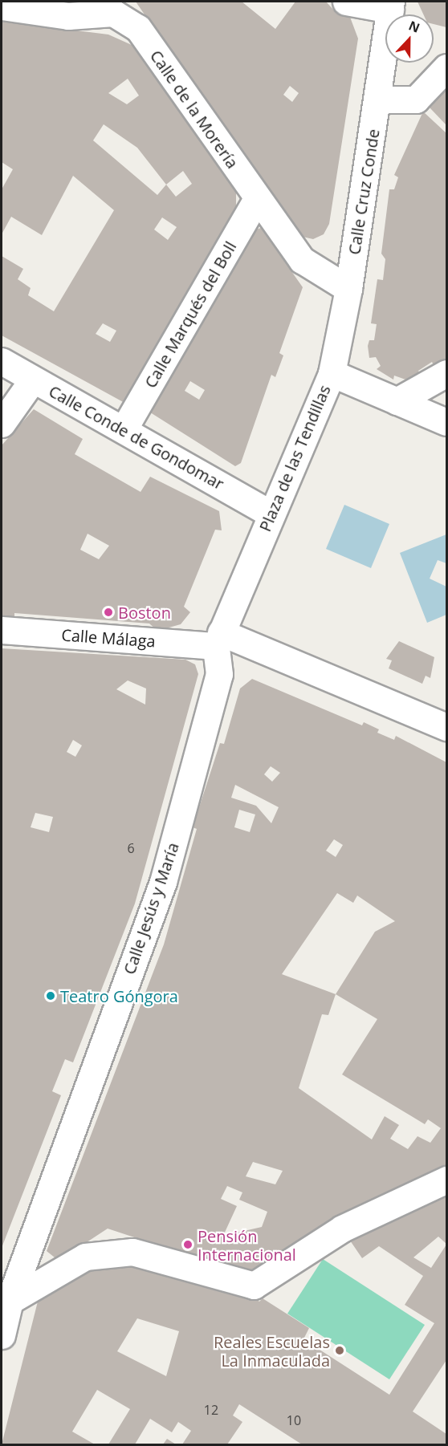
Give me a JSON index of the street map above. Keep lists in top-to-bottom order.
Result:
{
  "streets": {
    "street": [
      "Calle de la Morería",
      "Calle Cruz Conde",
      "Calle Marqués del Boll",
      "Calle Conde de Gondomar",
      "Plaza de las Tendillas",
      "Calle Málaga",
      "Calle Jesús y María"
    ]
  },
  "crossings": [
    ["Calle de la Morería", "Calle Cruz Conde"],
    ["Calle de la Morería", "Calle Marqués del Boll"],
    ["Calle Cruz Conde", "Plaza de las Tendillas"],
    ["Calle Marqués del Boll", "Calle Conde de Gondomar"],
    ["Calle Conde de Gondomar", "Plaza de las Tendillas"],
    ["Plaza de las Tendillas", "Calle Málaga"],
    ["Plaza de las Tendillas", "Calle Jesús y María"]
  ],
  "places": [
    "Boston",
    "Teatro Góngora",
    "Pensión Internacional",
    "Reales Escuelas La Inmaculada"
  ],
  "house_numbers": ["6", "12", "10"],
  "north": "top"
}
